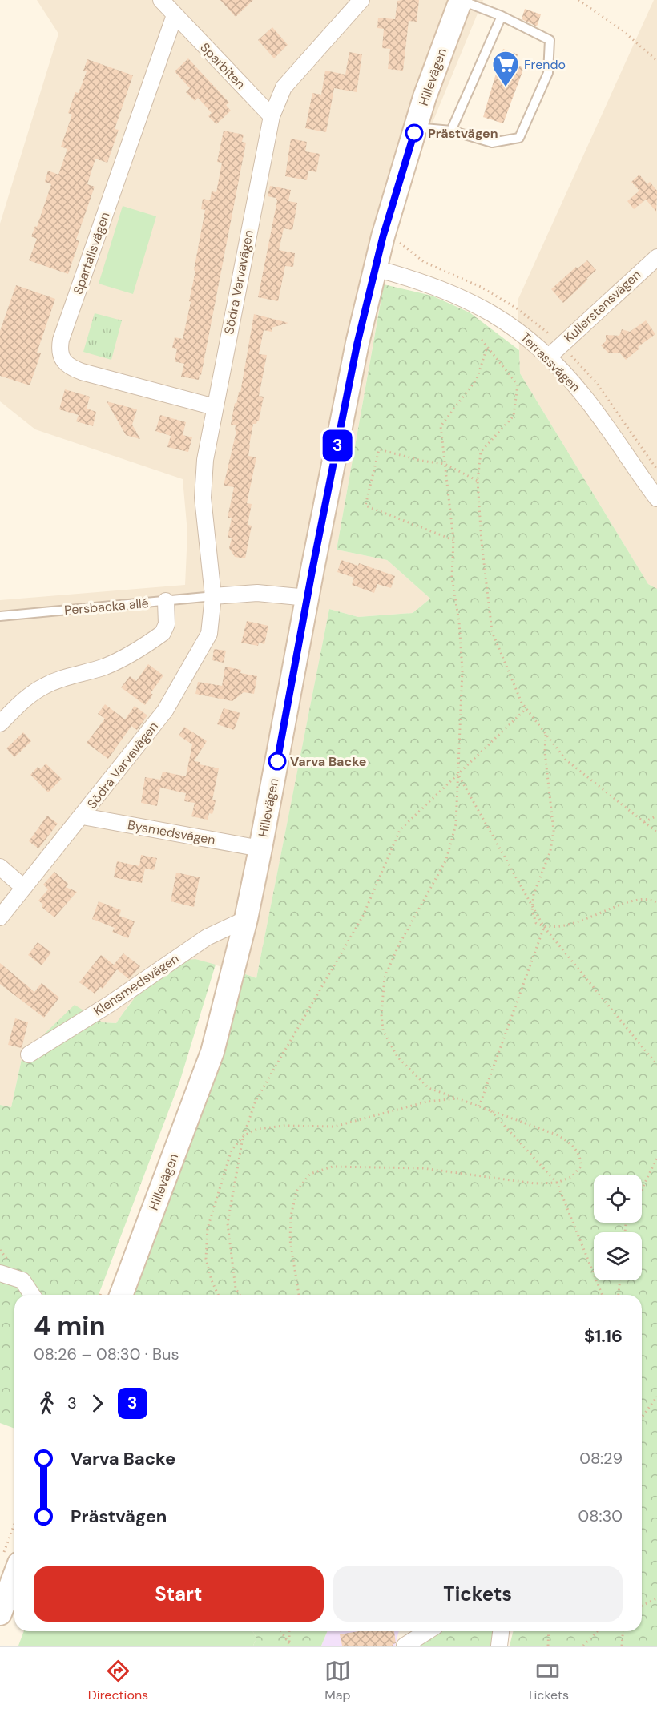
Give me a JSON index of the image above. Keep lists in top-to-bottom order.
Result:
{
  "streets": {
    "street": [
      "Sparbiten",
      "Hillevägen",
      "Spartallsvägen",
      "Södra Varvavägen",
      "Kullerstensvägen",
      "Terrassvägen",
      "Bysmedsvägen",
      "Klensmedsvägen"
    ],
    "lane": ["Persbacka allé"]
  },
  "crossings": [
    ["Sparbiten", "Spartallsvägen"],
    ["Sparbiten", "Södra Varvavägen"],
    ["Hillevägen", "Terrassvägen"],
    ["Hillevägen", "Bysmedsvägen"],
    ["Hillevägen", "Klensmedsvägen"],
    ["Spartallsvägen", "Södra Varvavägen"],
    ["Södra Varvavägen", "Persbacka allé"],
    ["Södra Varvavägen", "Bysmedsvägen"],
    ["Kullerstensvägen", "Terrassvägen"]
  ],
  "places": {
    "supermarket": ["Frendo"],
    "other": ["Prästvägen", "Varva Backe"]
  },
  "lines": ["bus line 3"],
  "page": {
    "on_map": "3",
    "heading": ["4 min", "08:26 – 08:30 · Bus", "$1.16"],
    "legs": ["3", "3"],
    "list": [
      {
        "name": "Varva Backe",
        "value": "08:29"
      },
      {
        "name": "Prästvägen",
        "value": "08:30"
      }
    ],
    "buttons": ["Start", "Tickets"],
    "tabs": ["Directions", "Map", "Tickets"]
  }
}
